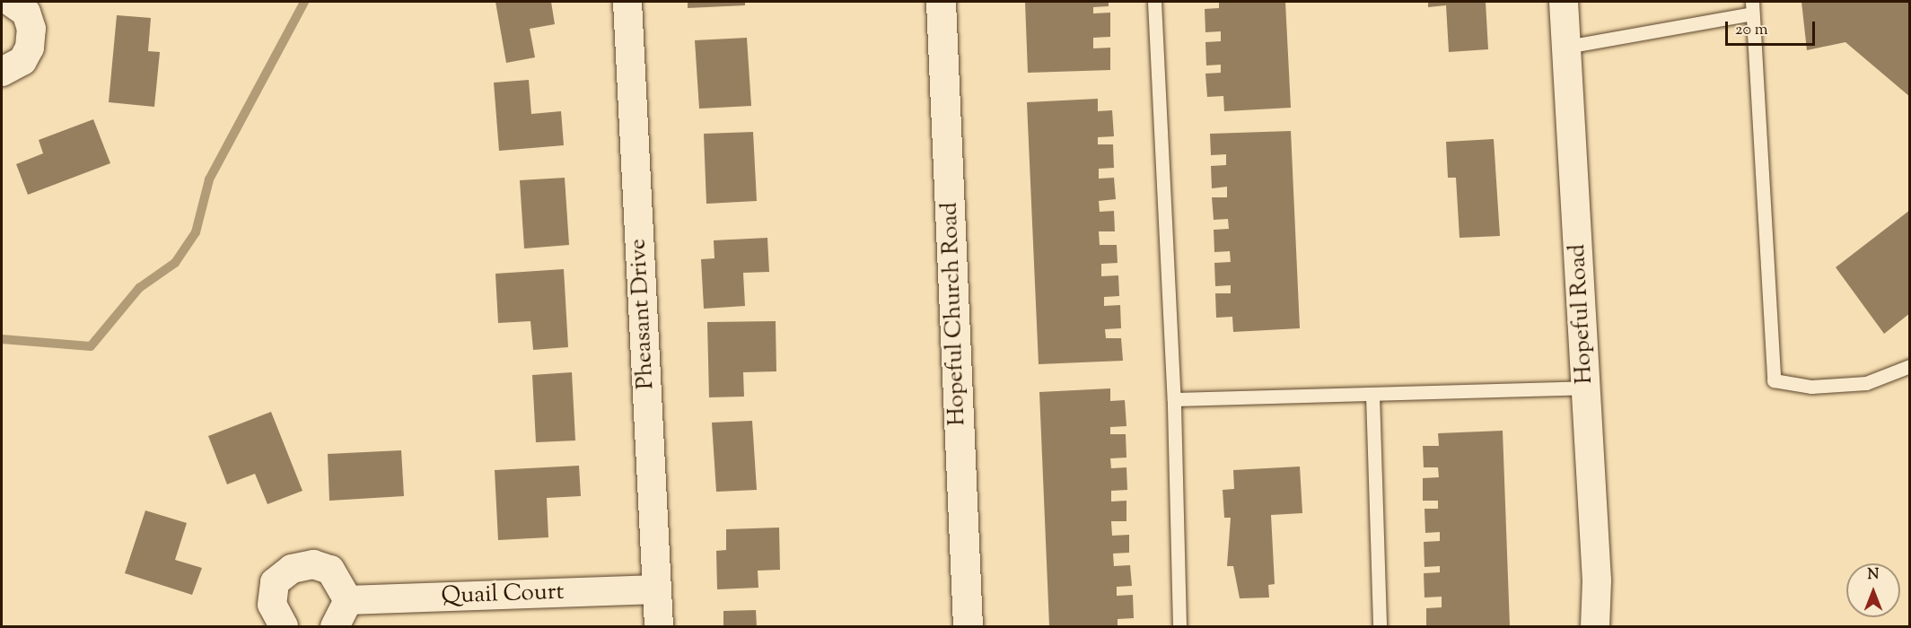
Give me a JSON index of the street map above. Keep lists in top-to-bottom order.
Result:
{
  "streets": {
    "main road": ["Hopeful Church Road"],
    "street": ["Pheasant Drive", "Hopeful Road", "Quail Court"]
  },
  "crossings": [
    ["Pheasant Drive", "Quail Court"]
  ],
  "scale_bar": "20 m",
  "north": "top"
}
